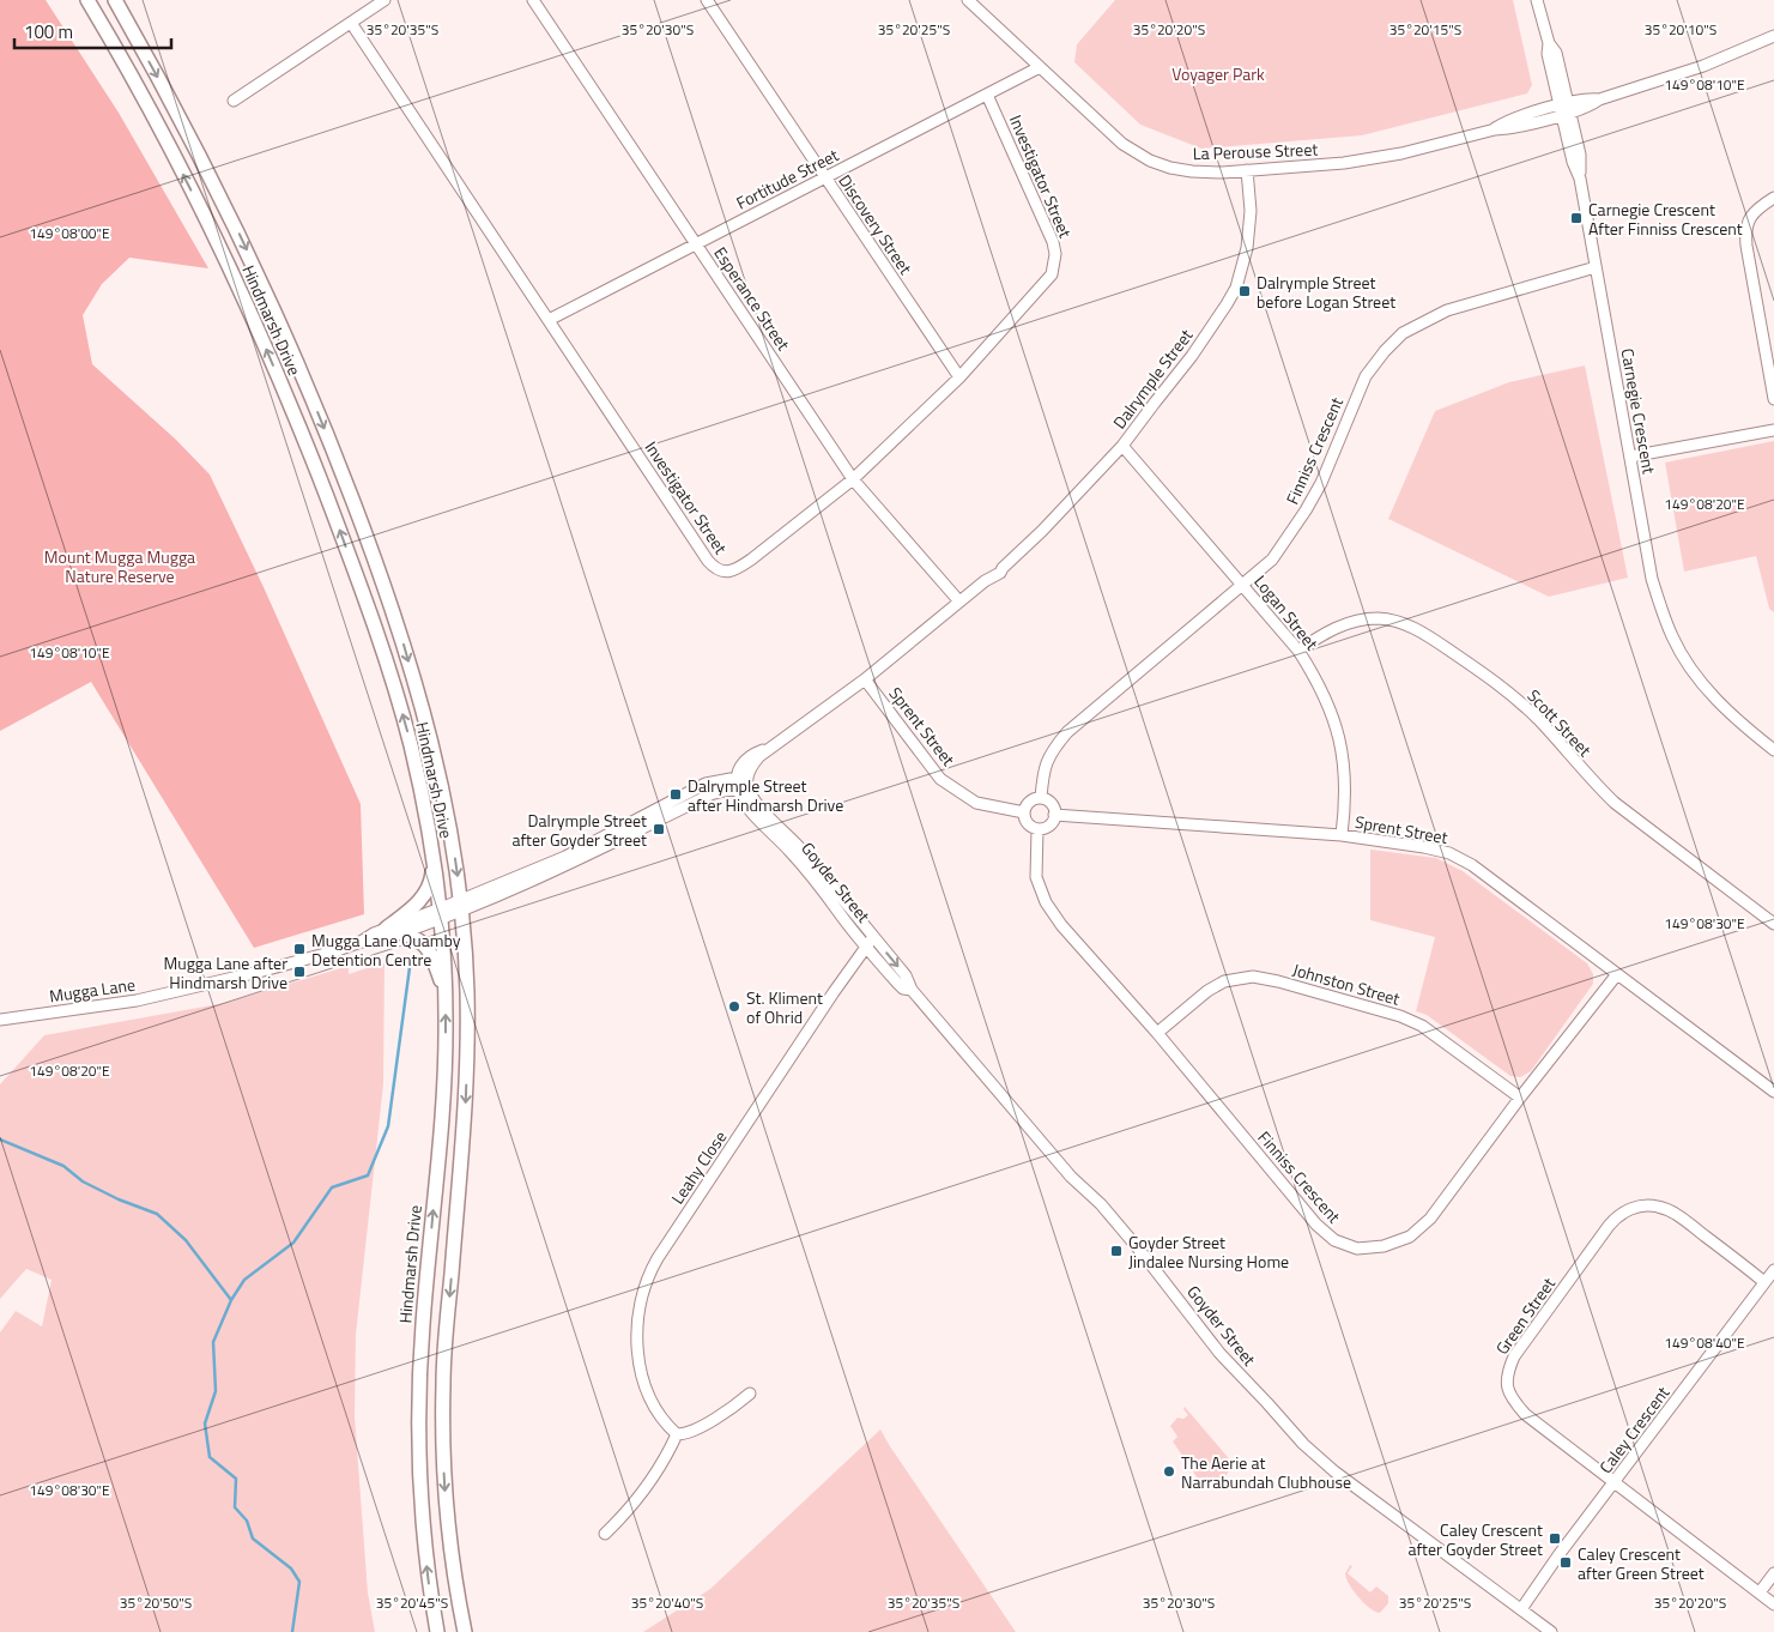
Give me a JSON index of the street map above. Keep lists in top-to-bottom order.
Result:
{
  "streets": {
    "main road": ["Hindmarsh Drive"],
    "street": [
      "La Perouse Street",
      "Investigator Street",
      "Fortitude Street",
      "Discovery Street",
      "Esperance Street",
      "Dalrymple Street",
      "Carnegie Crescent",
      "Finniss Crescent",
      "Logan Street",
      "Scott Street",
      "Sprent Street",
      "Goyder Street",
      "Johnston Street",
      "Mugga Lane",
      "Leahy Close",
      "Green Street",
      "Caley Crescent"
    ]
  },
  "crossings": [
    ["La Perouse Street", "Fortitude Street"],
    ["La Perouse Street", "Dalrymple Street"],
    ["La Perouse Street", "Carnegie Crescent"],
    ["Investigator Street", "Fortitude Street"],
    ["Investigator Street", "Discovery Street"],
    ["Investigator Street", "Esperance Street"],
    ["Fortitude Street", "Discovery Street"],
    ["Fortitude Street", "Esperance Street"],
    ["Esperance Street", "Dalrymple Street"],
    ["Hindmarsh Drive", "Mugga Lane"],
    ["Dalrymple Street", "Logan Street"],
    ["Dalrymple Street", "Sprent Street"],
    ["Dalrymple Street", "Goyder Street"],
    ["Carnegie Crescent", "Finniss Crescent"],
    ["Finniss Crescent", "Logan Street"],
    ["Finniss Crescent", "Sprent Street"],
    ["Finniss Crescent", "Johnston Street"],
    ["Logan Street", "Scott Street"],
    ["Logan Street", "Sprent Street"],
    ["Goyder Street", "Leahy Close"],
    ["Goyder Street", "Caley Crescent"],
    ["Green Street", "Caley Crescent"]
  ],
  "parks": ["Voyager Park", "Mount Mugga Mugga Nature Reserve"],
  "places": {
    "transit": [
      "Carnegie Crescent After Finniss Crescent",
      "Dalrymple Street before Logan Street",
      "Dalrymple Street after Hindmarsh Drive",
      "Dalrymple Street after Goyder Street",
      "Mugga Lane Quamby Detention Centre",
      "Mugga Lane after Hindmarsh Drive",
      "Goyder Street Jindalee Nursing Home",
      "Caley Crescent after Goyder Street",
      "Caley Crescent after Green Street"
    ],
    "other": ["St. Kliment of Ohrid", "The Aerie at Narrabundah Clubhouse"]
  },
  "scale_bar": "100 m",
  "coordinates": [
    "35°20'35\"S",
    "35°20'30\"S",
    "35°20'25\"S",
    "35°20'20\"S",
    "35°20'15\"S",
    "35°20'10\"S",
    "149°08'10\"E",
    "149°08'00\"E",
    "149°08'20\"E",
    "149°08'30\"E",
    "149°08'40\"E",
    "35°20'50\"S",
    "35°20'45\"S",
    "35°20'40\"S"
  ]
}
